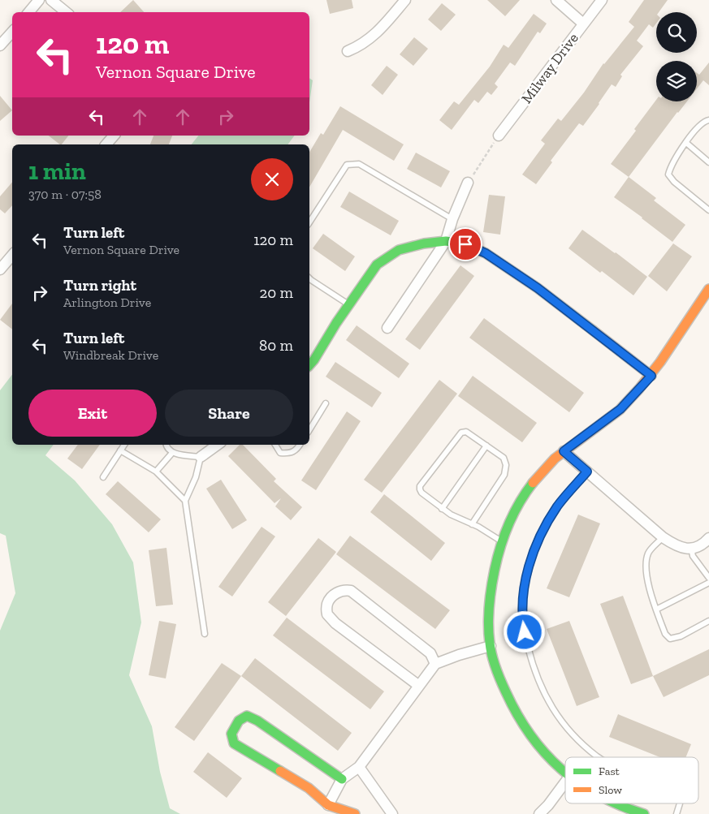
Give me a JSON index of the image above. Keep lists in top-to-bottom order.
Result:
{
  "streets": {
    "street": ["Milway Drive"]
  },
  "legend": ["Fast", "Slow"],
  "page": {
    "turn": ["120 m", "Vernon Square Drive"],
    "heading": ["1 min", "370 m · 07:58"],
    "list": [
      {
        "name": "Turn left",
        "note": "Vernon Square Drive",
        "value": "120 m"
      },
      {
        "name": "Turn right",
        "note": "Arlington Drive",
        "value": "20 m"
      },
      {
        "name": "Turn left",
        "note": "Windbreak Drive",
        "value": "80 m"
      }
    ],
    "buttons": ["Exit", "Share"]
  }
}
